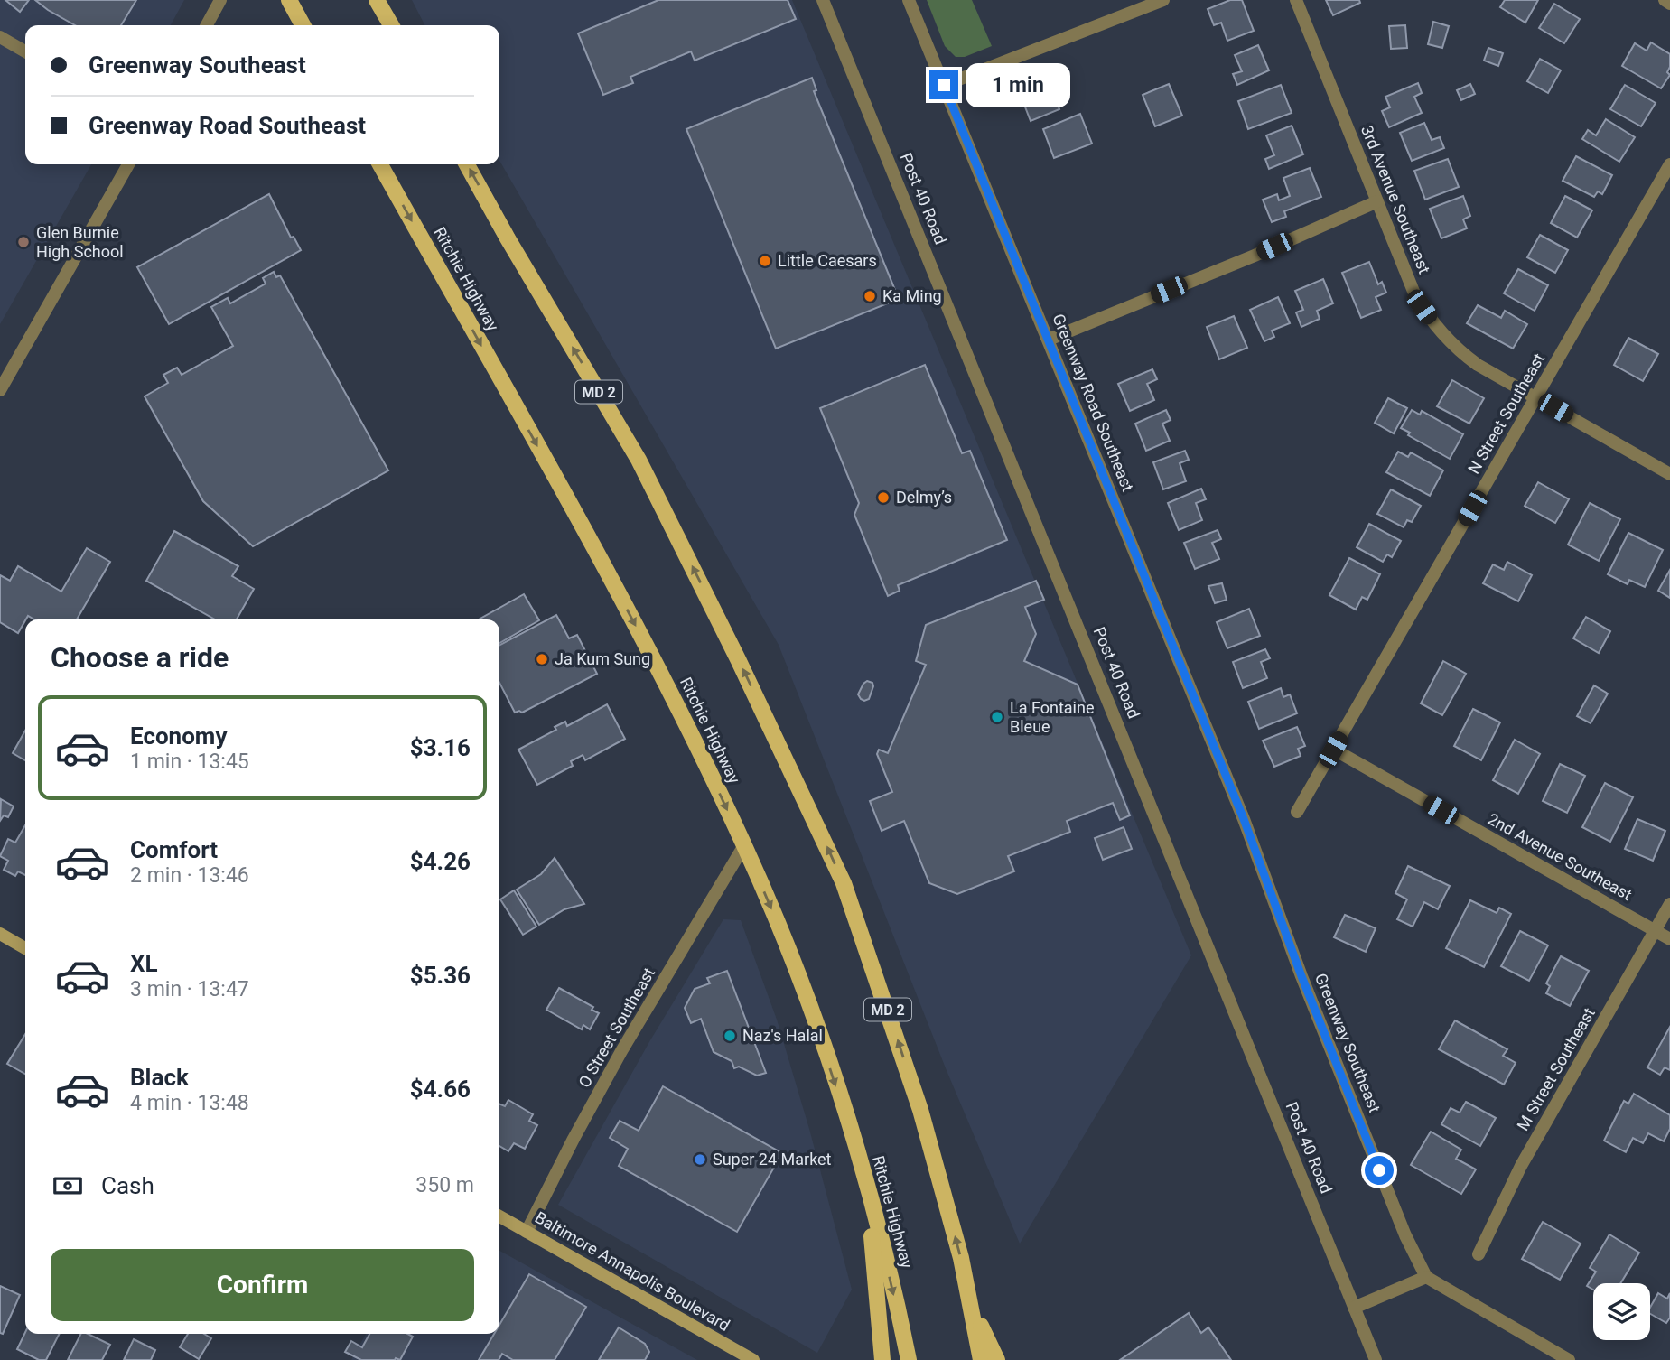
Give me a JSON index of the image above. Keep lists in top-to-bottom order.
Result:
{
  "streets": {
    "main road": ["Ritchie Highway", "MD 2", "Baltimore Annapolis Boulevard"],
    "street": [
      "Post 40 Road",
      "3rd Avenue Southeast",
      "Greenway Road Southeast",
      "N Street Southeast",
      "2nd Avenue Southeast",
      "O Street Southeast",
      "Greenway Southeast",
      "M Street Southeast"
    ]
  },
  "crossings": [
    ["3rd Avenue Southeast", "N Street Southeast"],
    ["Ritchie Highway", "O Street Southeast"],
    ["Greenway Road Southeast", "Greenway Southeast"],
    ["N Street Southeast", "2nd Avenue Southeast"],
    ["2nd Avenue Southeast", "M Street Southeast"],
    ["O Street Southeast", "Baltimore Annapolis Boulevard"]
  ],
  "places": [
    "Glen Burnie High School",
    "Little Caesars",
    "Ka Ming",
    "Delmy’s",
    "Ja Kum Sung",
    "La Fontaine Bleue",
    "Naz's Halal",
    "Super 24 Market"
  ],
  "page": {
    "banner": ["Greenway Southeast", "Greenway Road Southeast"],
    "bubble": "1 min",
    "heading": "Choose a ride",
    "list": [
      {
        "name": "Economy",
        "note": "1 min · 13:45",
        "value": "$3.16"
      },
      {
        "name": "Comfort",
        "note": "2 min · 13:46",
        "value": "$4.26"
      },
      {
        "name": "XL",
        "note": "3 min · 13:47",
        "value": "$5.36"
      },
      {
        "name": "Black",
        "note": "4 min · 13:48",
        "value": "$4.66"
      }
    ],
    "pay": ["Cash", "350 m"],
    "buttons": "Confirm"
  }
}
